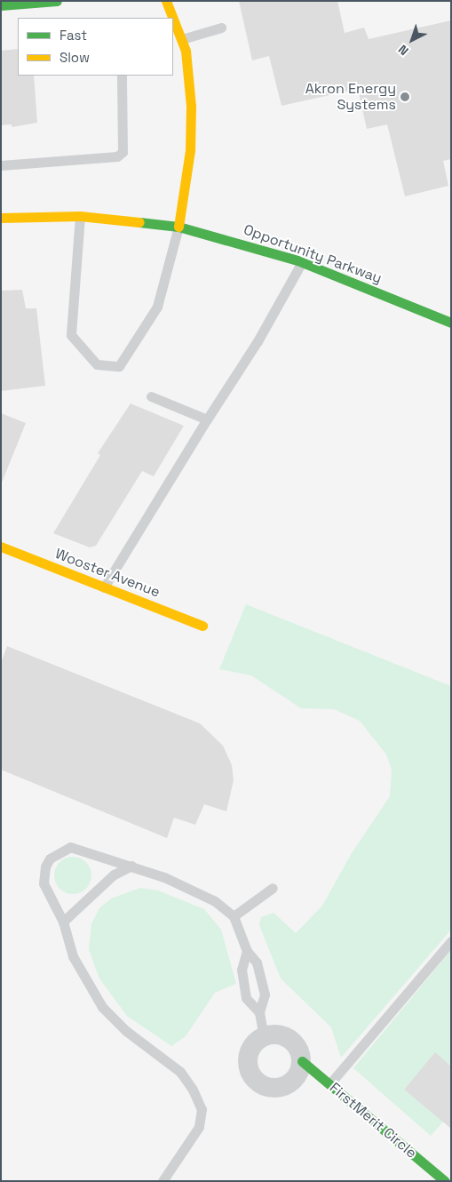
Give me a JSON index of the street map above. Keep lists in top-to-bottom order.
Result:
{
  "streets": {
    "street": ["Opportunity Parkway", "Wooster Avenue", "FirstMerit Circle"]
  },
  "places": ["Akron Energy Systems"],
  "legend": ["Fast", "Slow"],
  "north": "bottom left"
}
